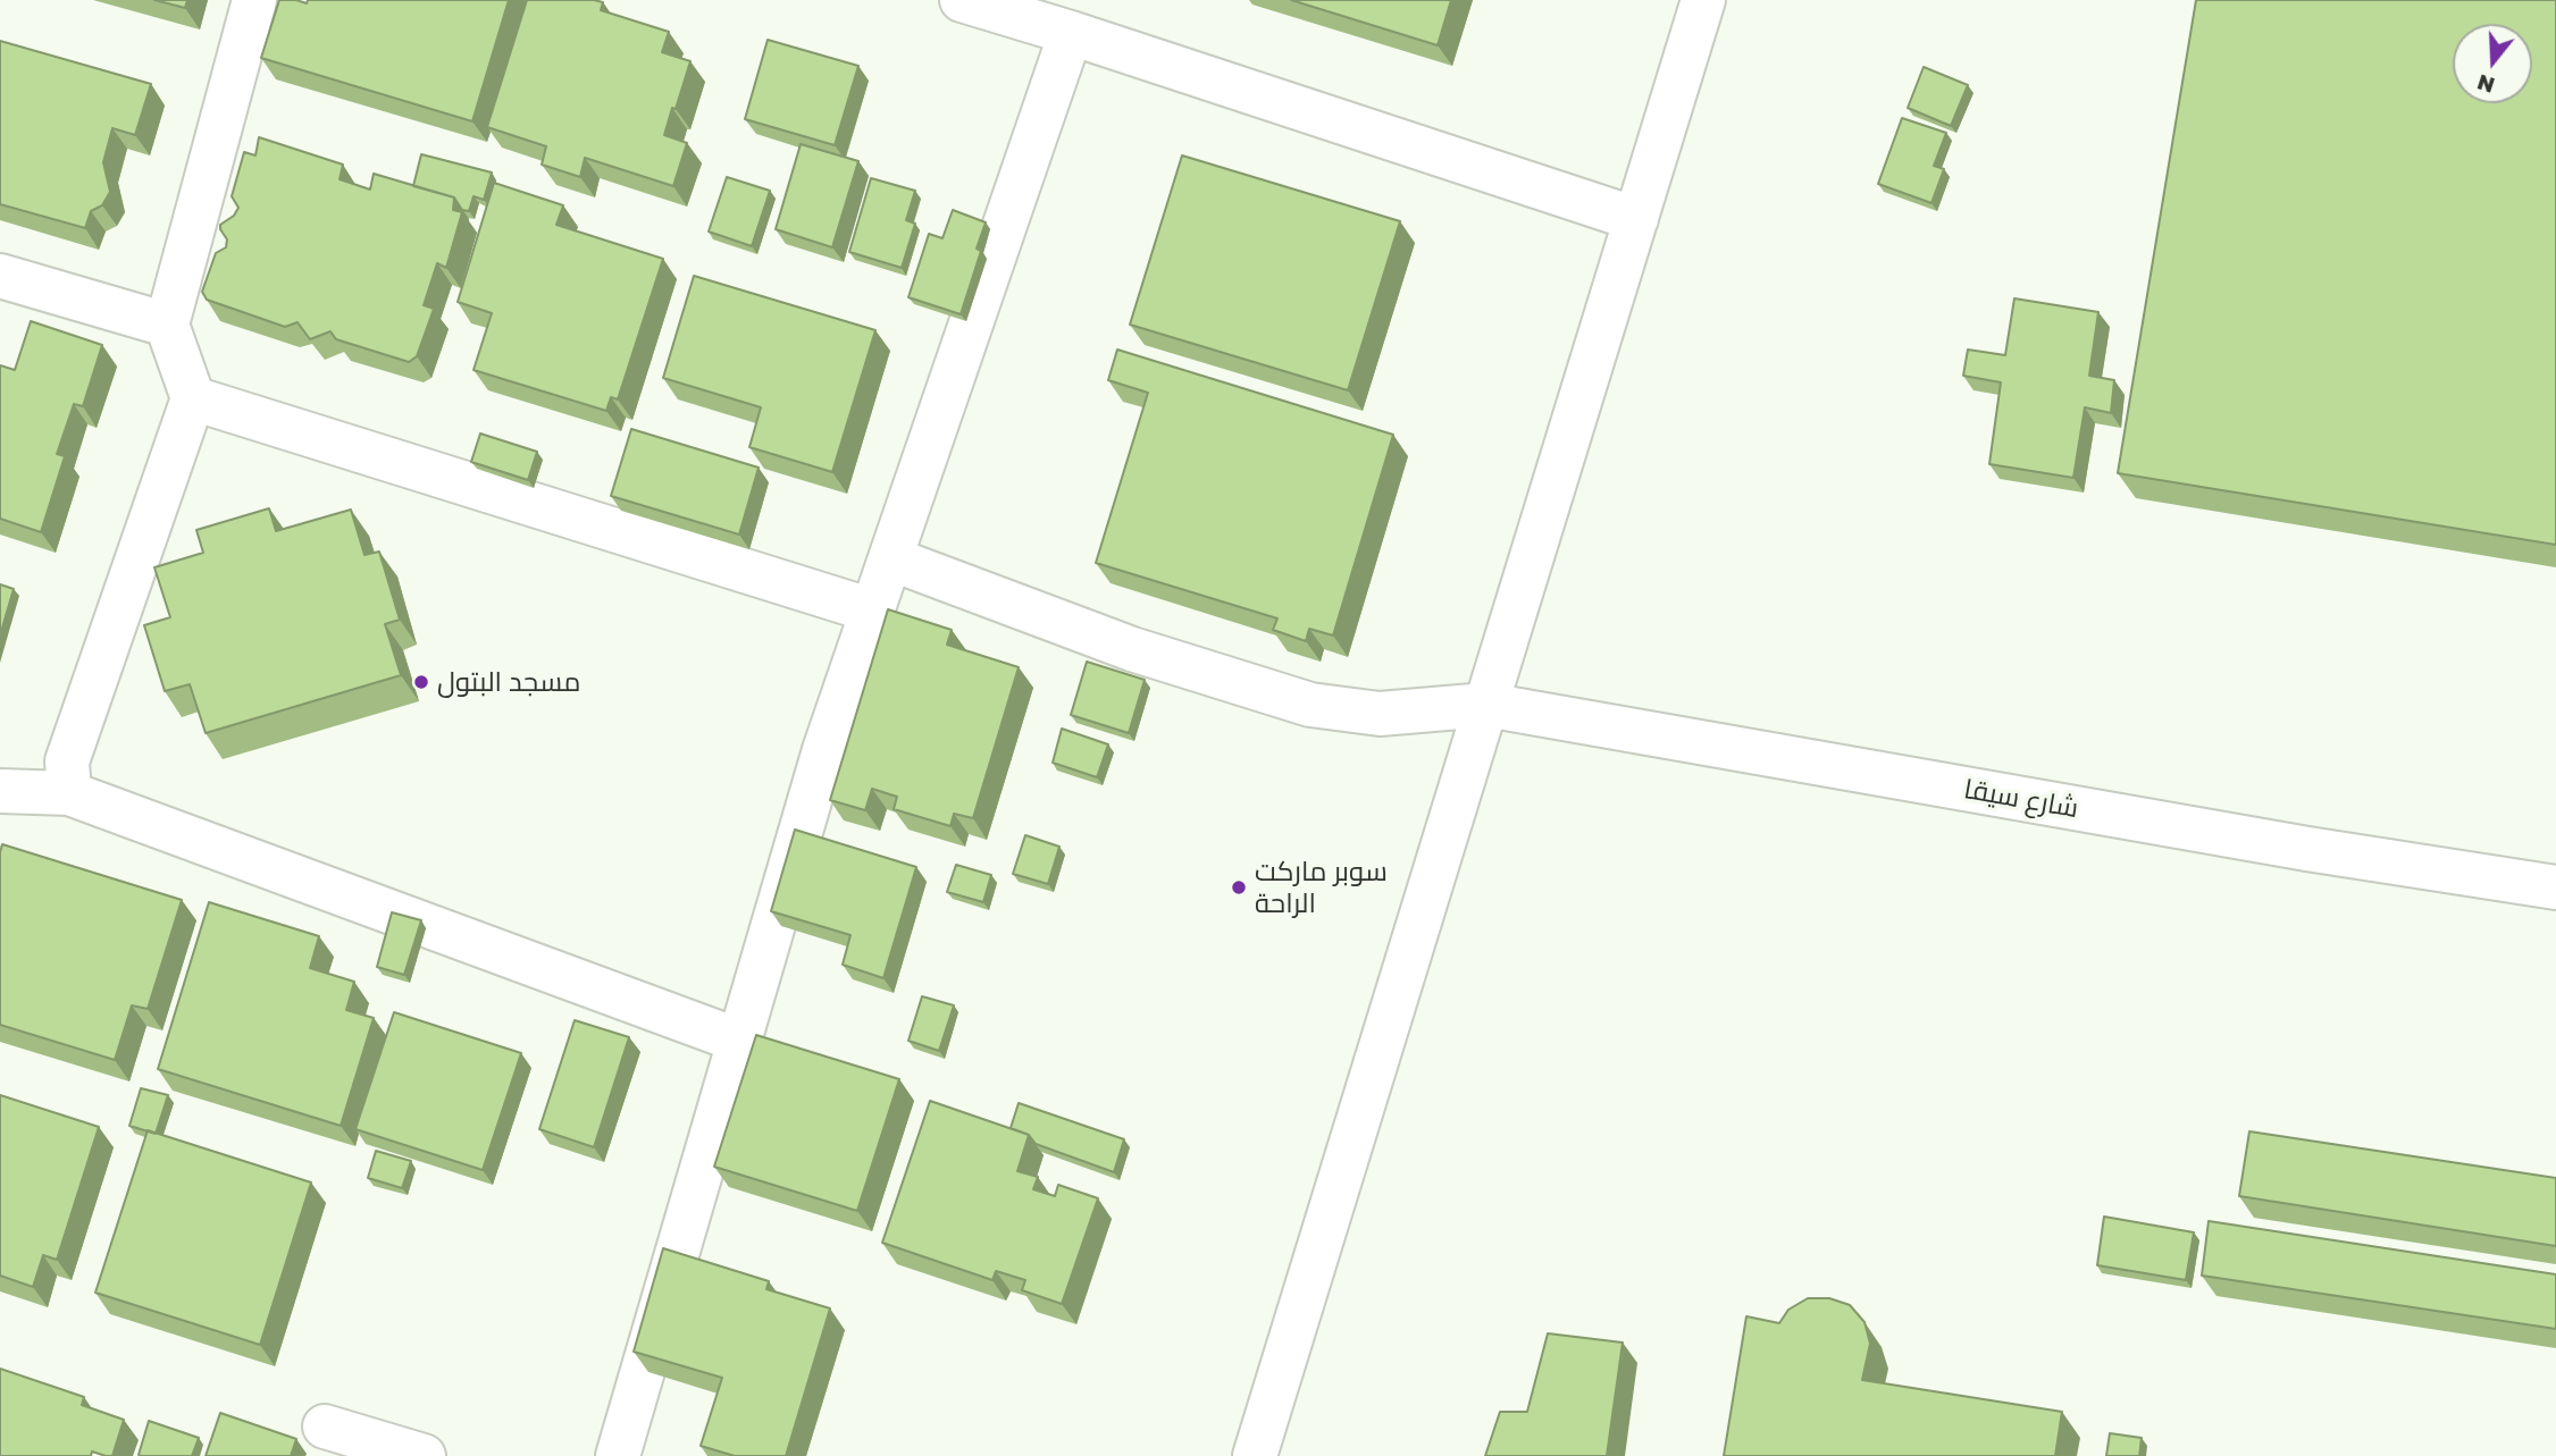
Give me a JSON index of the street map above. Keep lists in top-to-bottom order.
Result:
{
  "streets": {
    "street": ["شارع سيقا"]
  },
  "places": ["مسجد البتول", "سوبر ماركت الراحة"],
  "north": "bottom"
}
